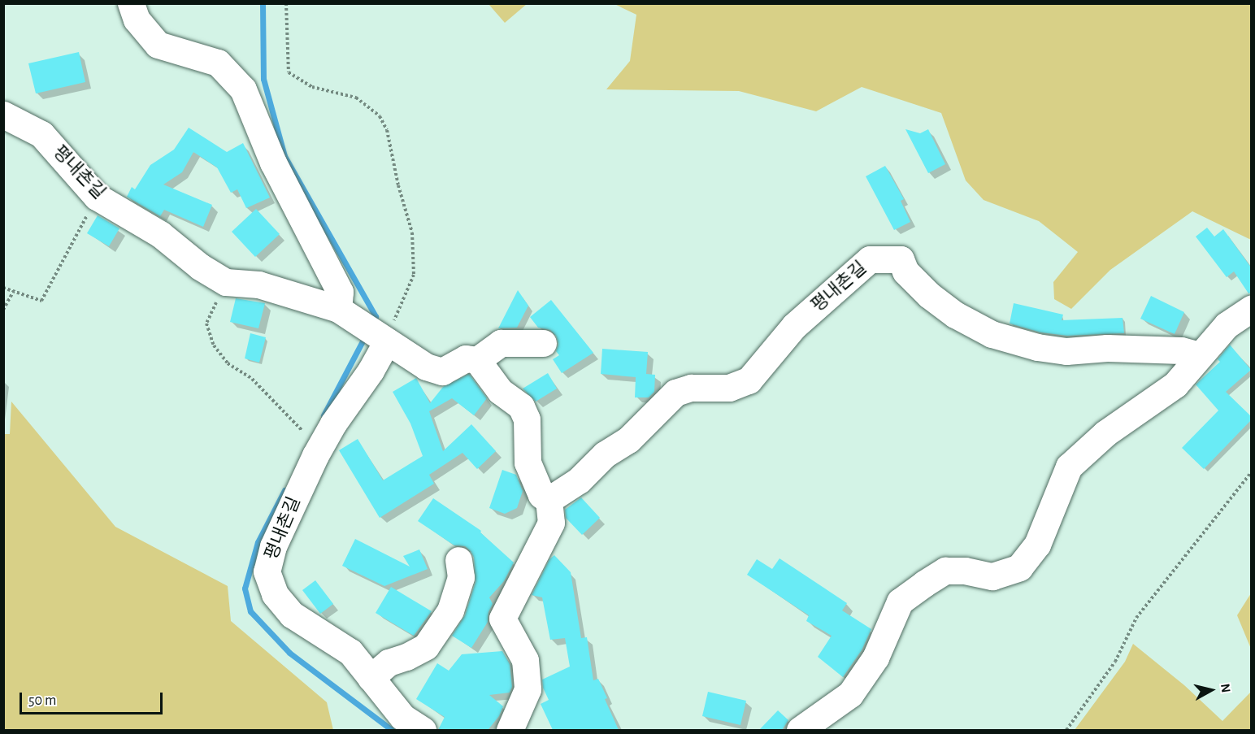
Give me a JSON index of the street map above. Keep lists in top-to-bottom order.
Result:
{
  "streets": {
    "street": ["평내촌길"]
  },
  "scale_bar": "50 m",
  "north": "right"
}
